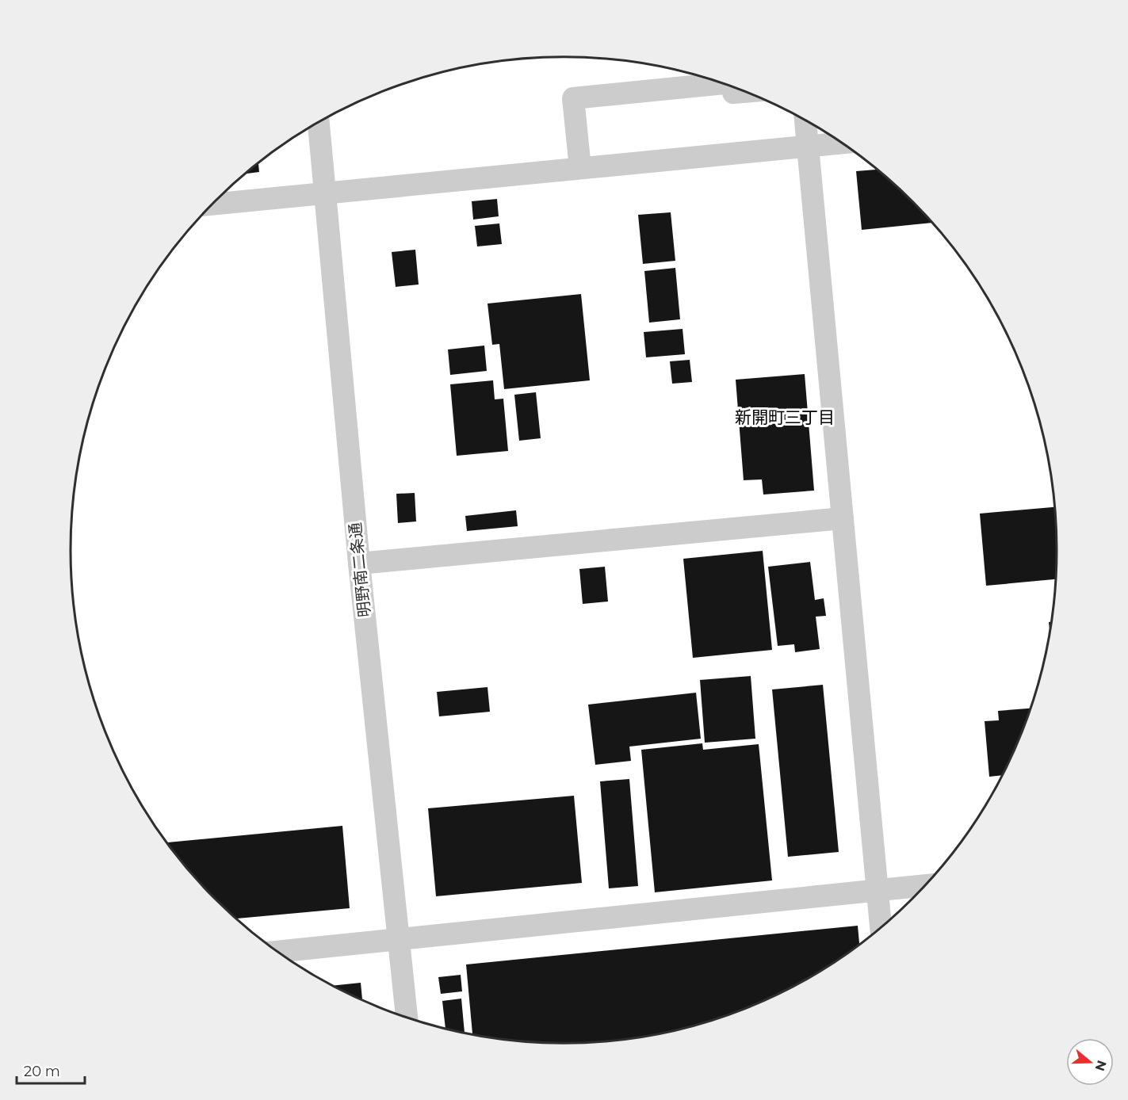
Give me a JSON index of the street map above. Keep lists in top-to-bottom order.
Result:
{
  "streets": {
    "street": ["明野南二条通"]
  },
  "districts": ["新開町三丁目"],
  "scale_bar": "20 m",
  "north": "right"
}
